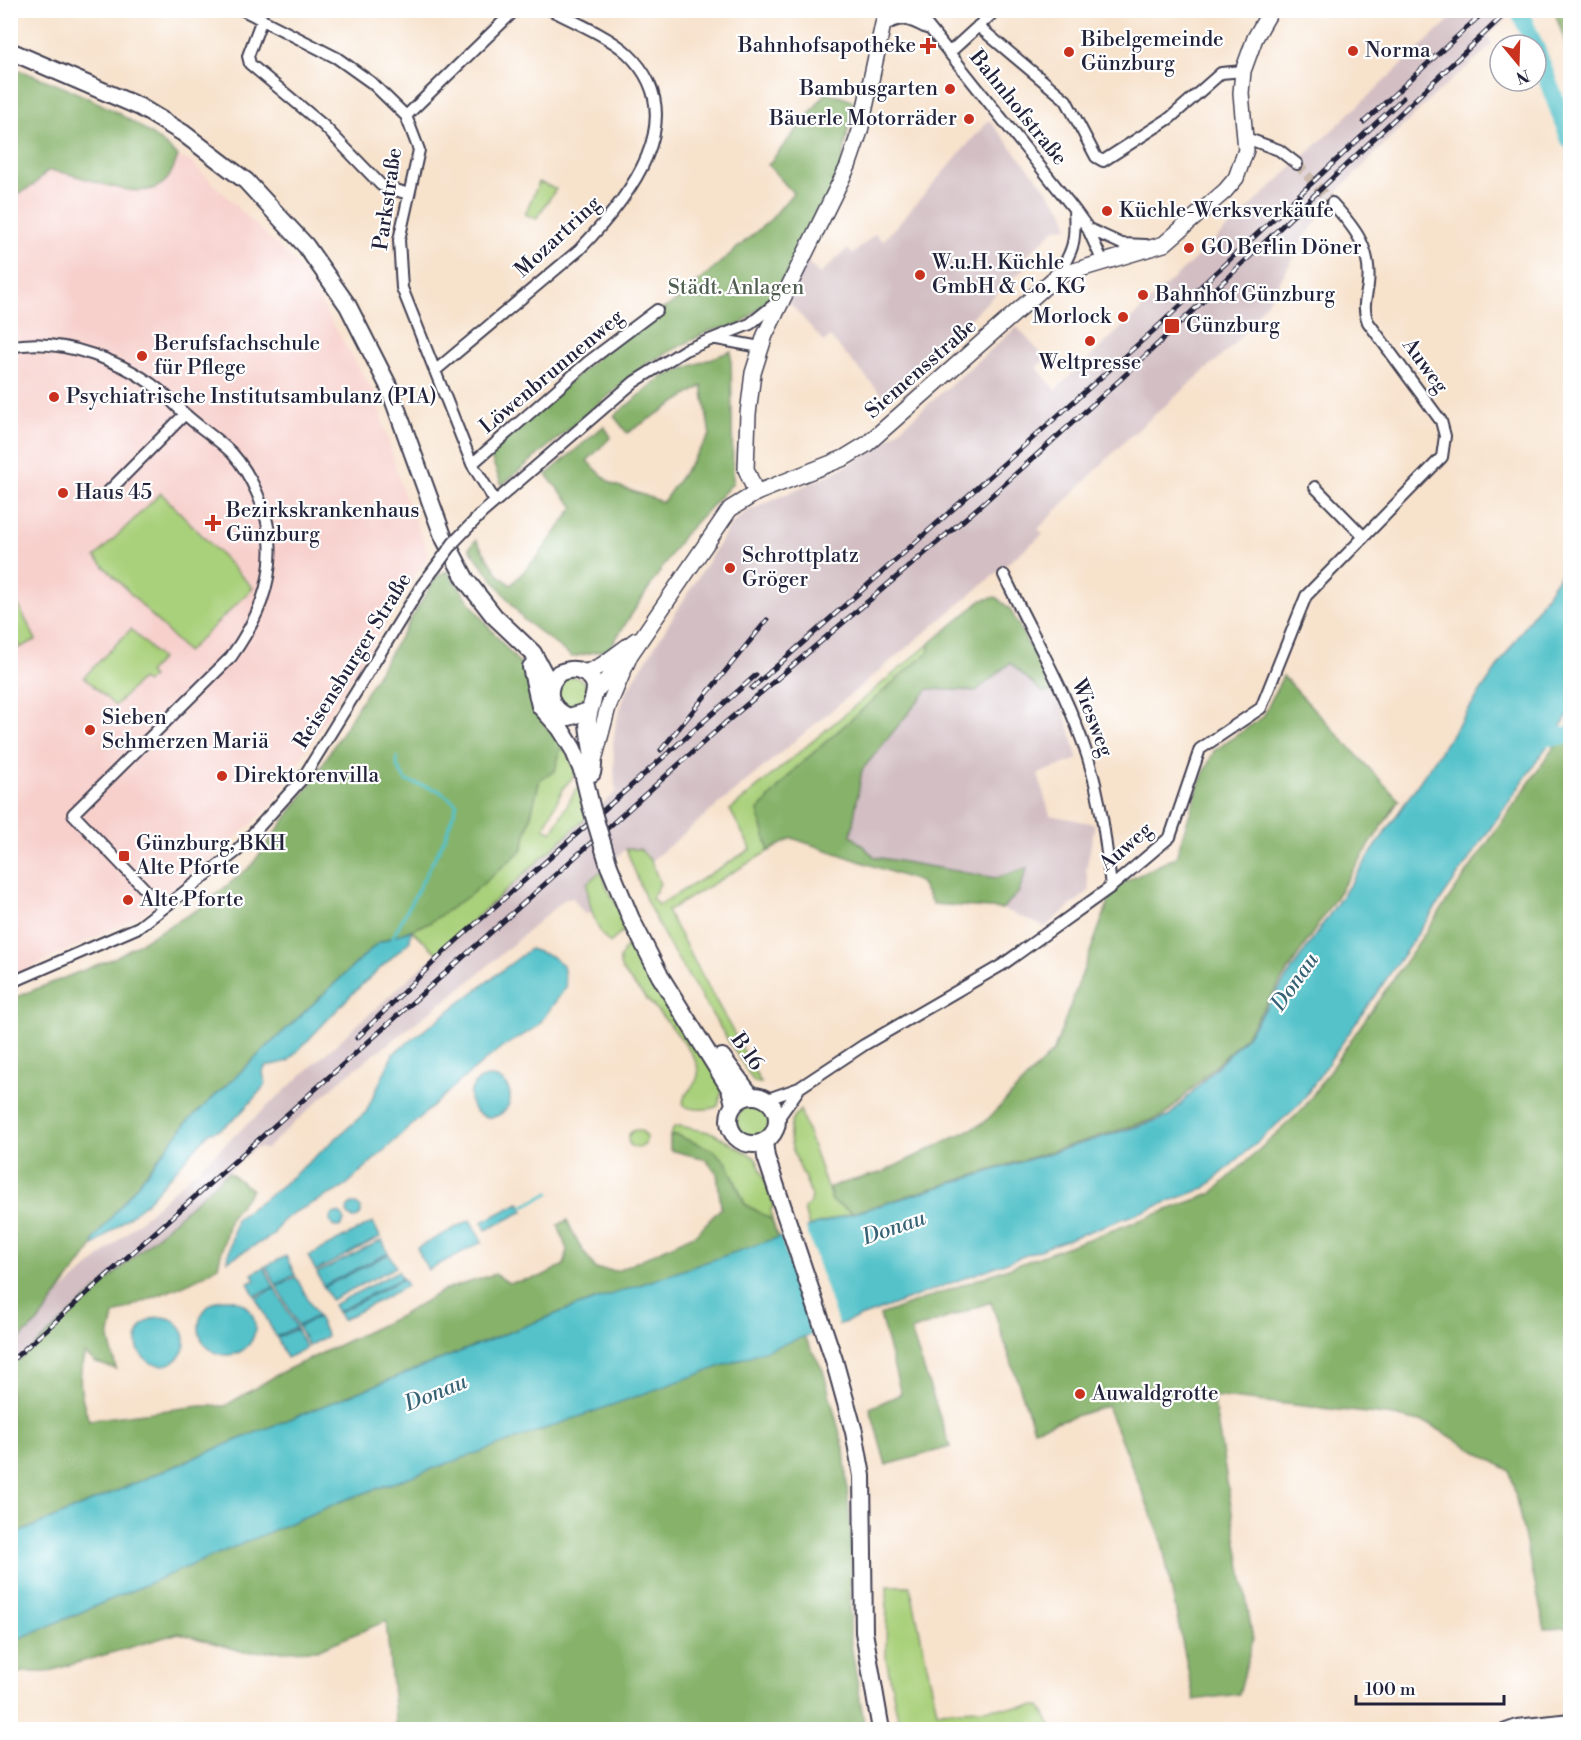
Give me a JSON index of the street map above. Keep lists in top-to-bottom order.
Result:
{
  "streets": {
    "main road": ["Siemensstraße", "B 16"],
    "street": [
      "Bahnhofstraße",
      "Parkstraße",
      "Mozartring",
      "Auweg",
      "Löwenbrunnenweg",
      "Reisensburger Straße",
      "Wiesweg"
    ]
  },
  "crossings": [
    ["Bahnhofstraße", "Siemensstraße"],
    ["Parkstraße", "Mozartring"],
    ["Parkstraße", "Löwenbrunnenweg"],
    ["Parkstraße", "Reisensburger Straße"],
    ["Auweg", "Wiesweg"],
    ["Auweg", "B 16"]
  ],
  "water": ["Donau"],
  "parks": ["Städt. Anlagen"],
  "places": {
    "health": ["Bahnhofsapotheke", "Bezirkskrankenhaus Günzburg"],
    "other": [
      "Norma",
      "Bibelgemeinde Günzburg",
      "Bambusgarten",
      "Bäuerle Motorräder",
      "Küchle-Werksverkäufe",
      "GO Berlin Döner",
      "W.u.H. Küchle GmbH & Co. KG",
      "Bahnhof Günzburg",
      "Morlock",
      "Weltpresse",
      "Berufsfachschule für Pflege",
      "Psychiatrische Institutsambulanz (PIA)",
      "Haus 45",
      "Schrottplatz Gröger",
      "Sieben Schmerzen Mariä",
      "Direktorenvilla",
      "Alte Pforte",
      "Auwaldgrotte"
    ],
    "transit": ["Günzburg", "Günzburg, BKH Alte Pforte"]
  },
  "scale_bar": "100 m",
  "north": "bottom"
}
